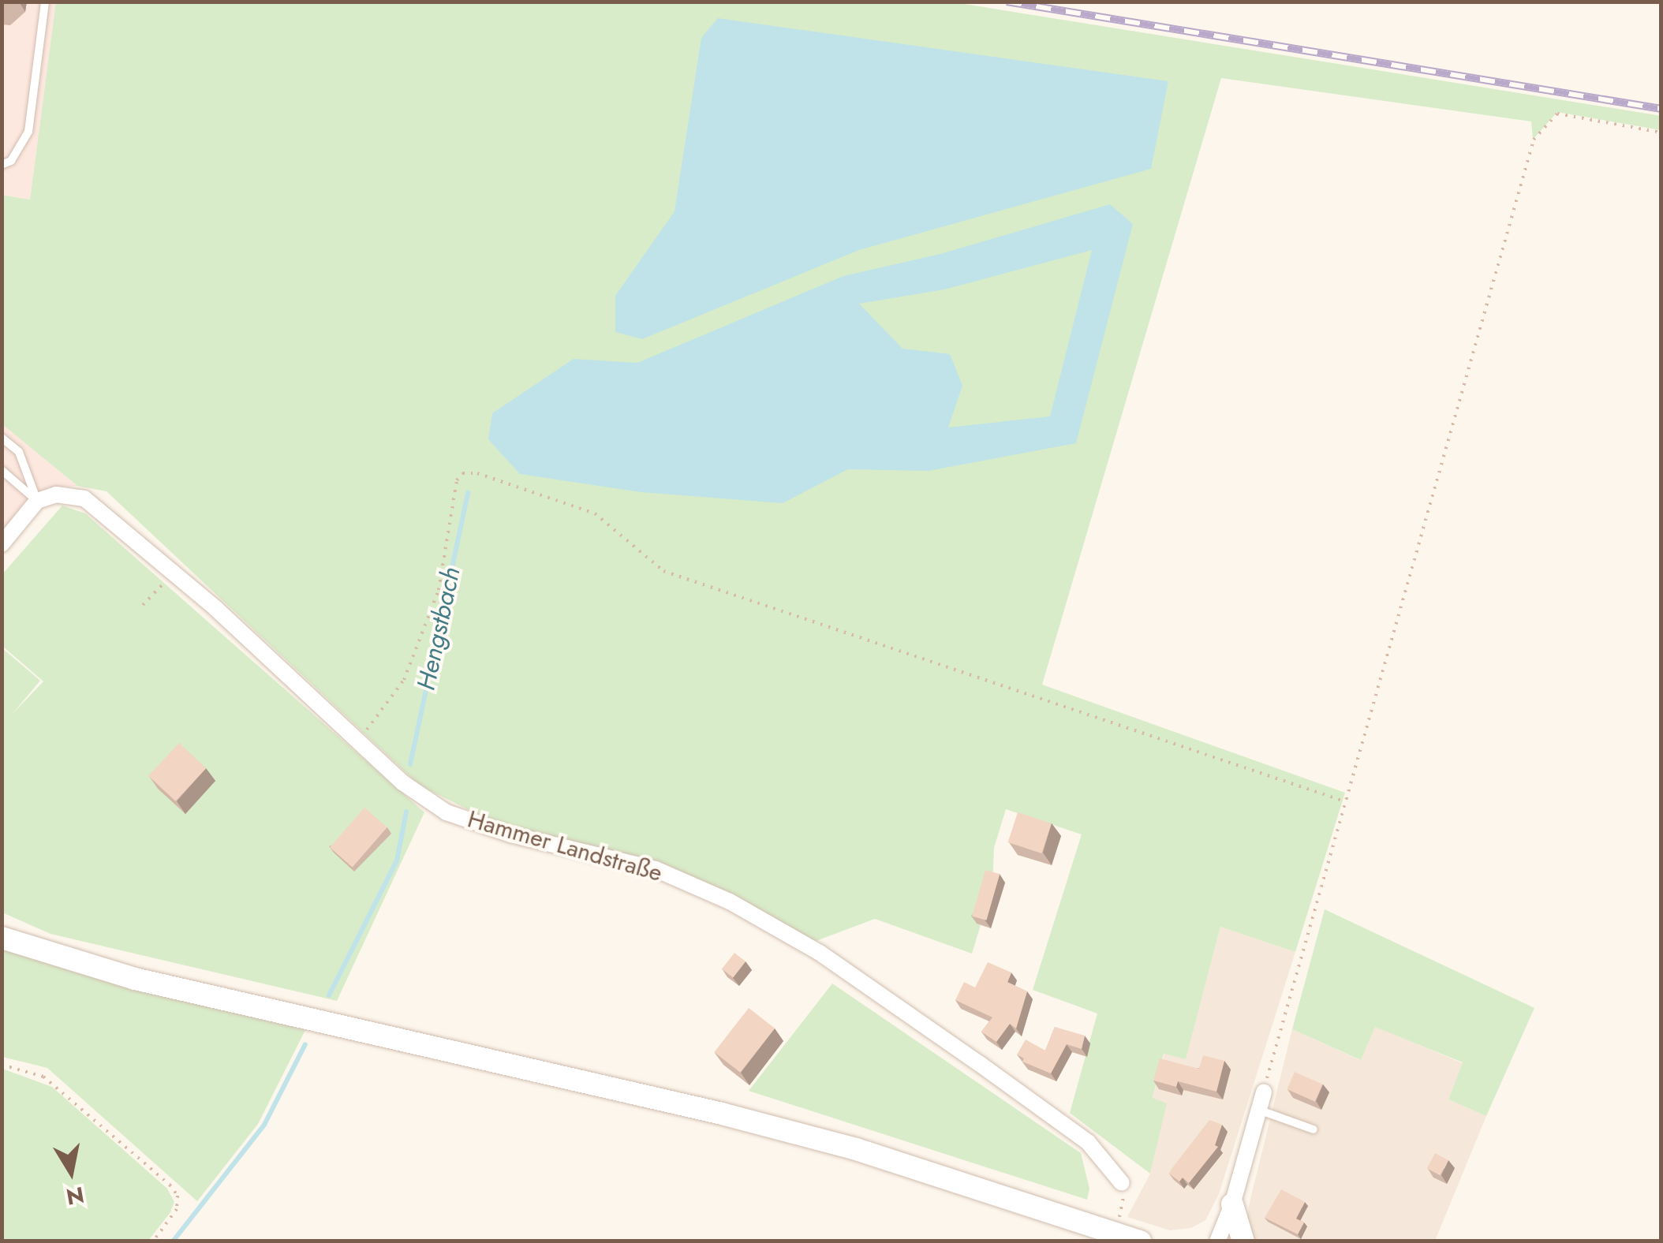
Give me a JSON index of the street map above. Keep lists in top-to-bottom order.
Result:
{
  "streets": {
    "street": ["Hammer Landstraße"]
  },
  "water": ["Hengstbach"],
  "north": "bottom"
}
